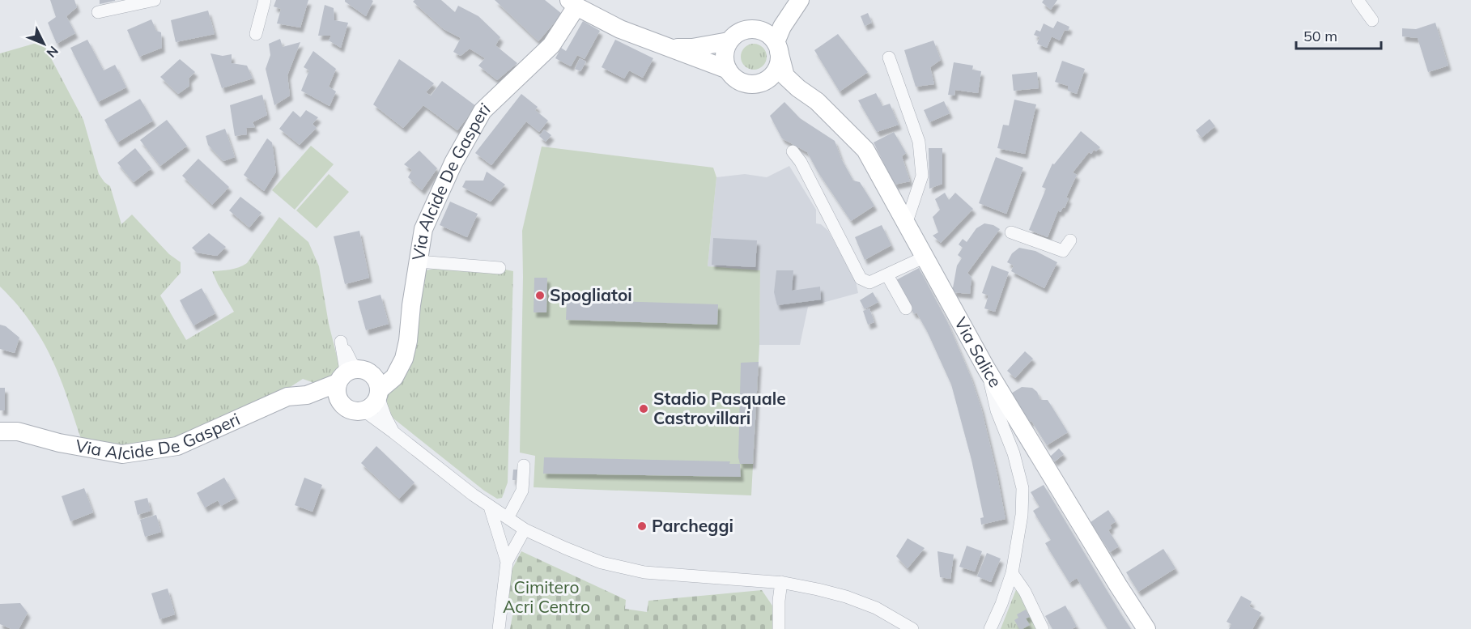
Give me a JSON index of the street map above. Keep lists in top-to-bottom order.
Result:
{
  "streets": {
    "main road": ["Via Alcide De Gasperi", "Via Salice"]
  },
  "parks": ["Cimitero Acri Centro"],
  "places": ["Spogliatoi", "Stadio Pasquale Castrovillari", "Parcheggi"],
  "scale_bar": "50 m",
  "north": "bottom right"
}
